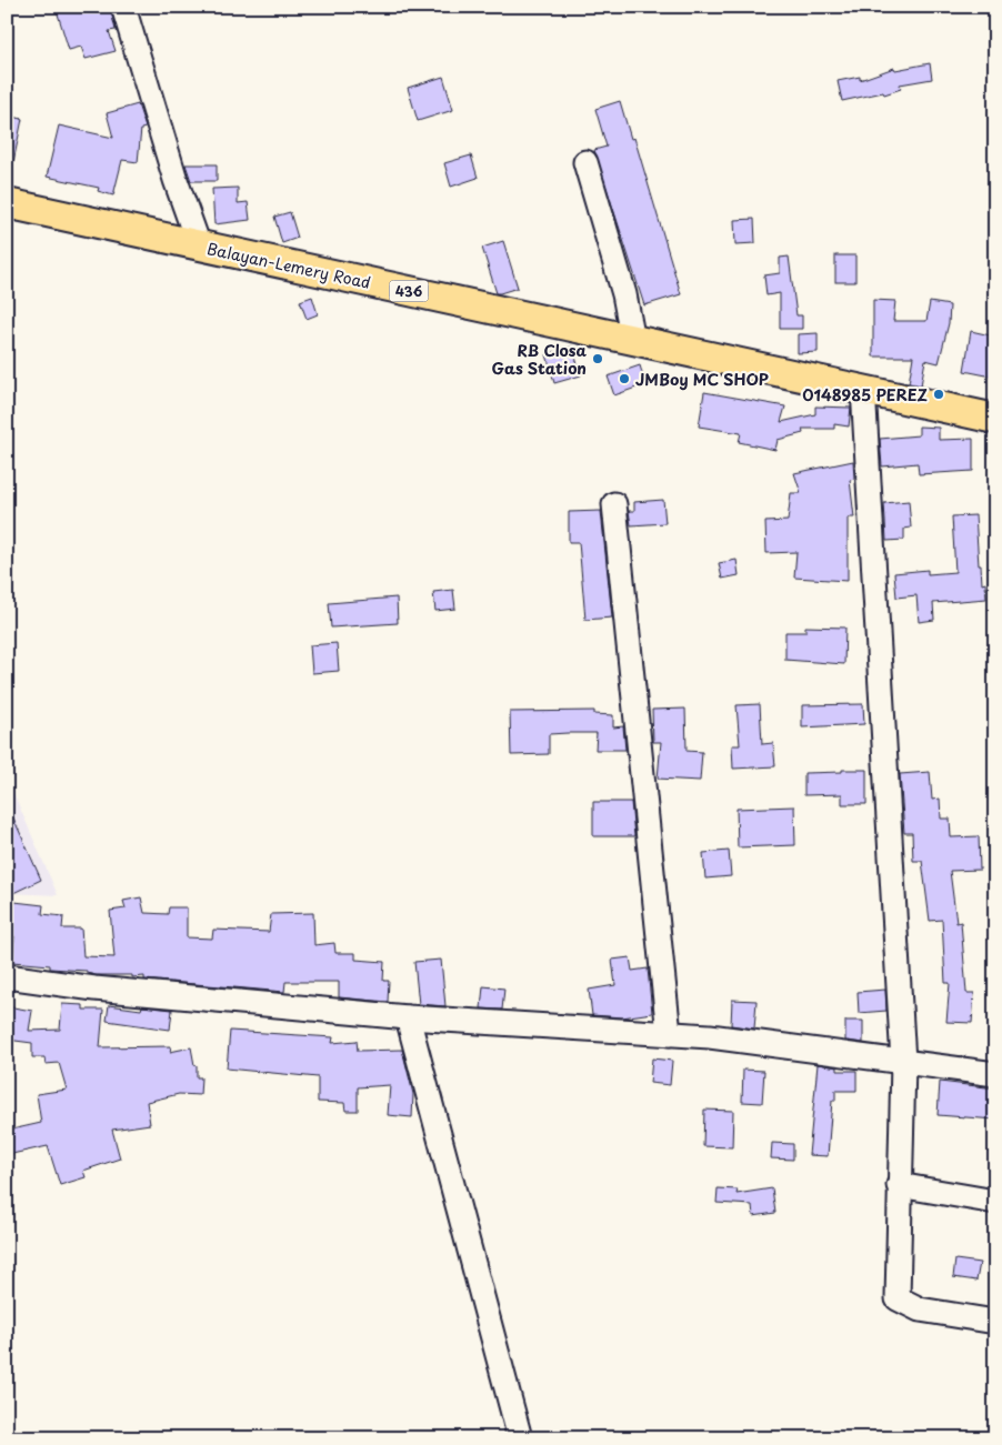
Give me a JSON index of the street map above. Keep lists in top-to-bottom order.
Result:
{
  "streets": {
    "main road": ["Balayan-Lemery Road", "436"]
  },
  "places": ["RB Closa Gas Station", "JMBoy MC SHOP", "0148985 PEREZ"]
}
